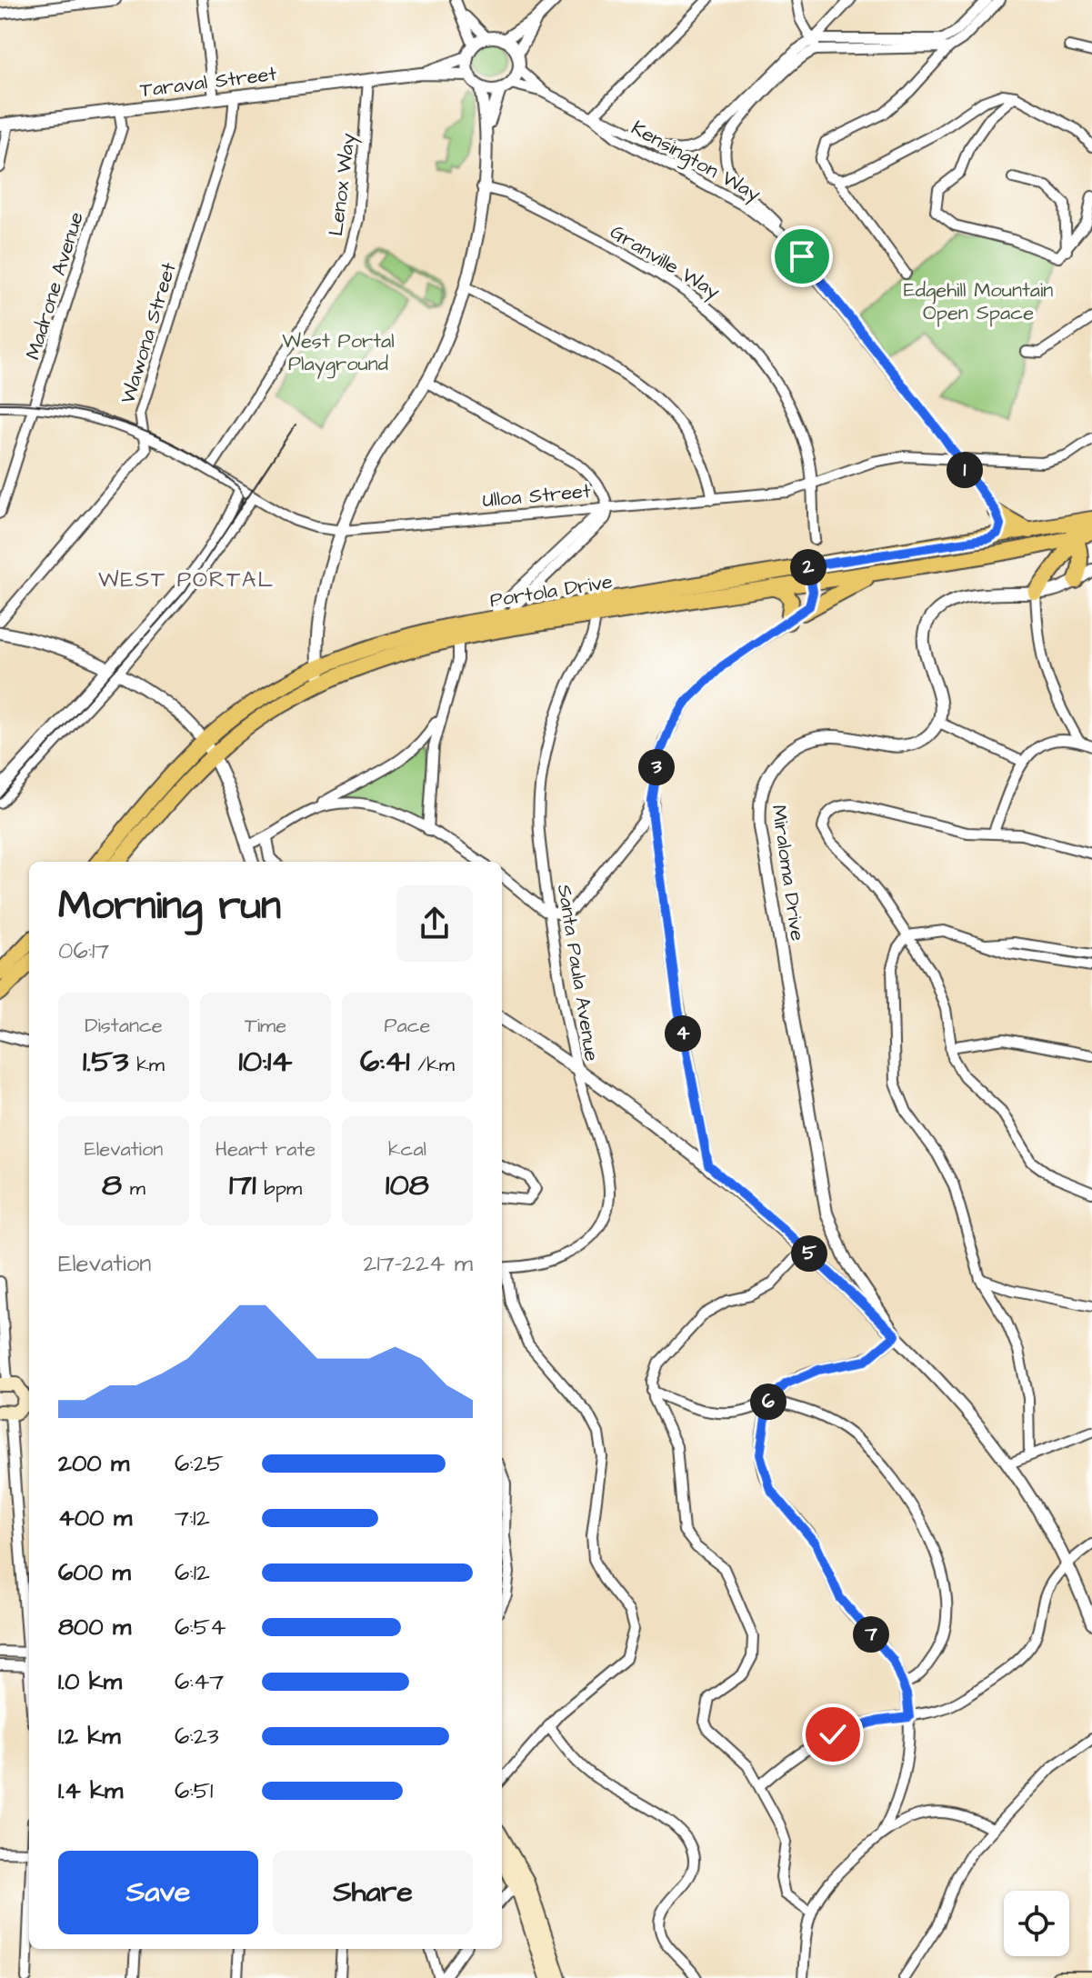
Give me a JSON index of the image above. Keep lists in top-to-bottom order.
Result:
{
  "streets": {
    "main road": ["Portola Drive"],
    "street": [
      "Taraval Street",
      "Kensington Way",
      "Lenox Way",
      "Granville Way",
      "Madrone Avenue",
      "Wawona Street",
      "Ulloa Street",
      "Miraloma Drive",
      "Santa Paula Avenue"
    ]
  },
  "crossings": [
    ["Taraval Street", "Kensington Way"],
    ["Taraval Street", "Lenox Way"],
    ["Taraval Street", "Madrone Avenue"],
    ["Taraval Street", "Wawona Street"],
    ["Kensington Way", "Ulloa Street"],
    ["Lenox Way", "Ulloa Street"],
    ["Granville Way", "Ulloa Street"],
    ["Madrone Avenue", "Ulloa Street"],
    ["Wawona Street", "Ulloa Street"],
    ["Portola Drive", "Santa Paula Avenue"]
  ],
  "districts": ["WEST PORTAL"],
  "parks": ["Edgehill Mountain Open Space", "West Portal Playground"],
  "page": {
    "pins": [
      "1",
      "2",
      "3",
      "4",
      "5",
      "6",
      "7"
    ],
    "heading": ["Morning run", "06:17"],
    "stats": [
      ["Distance", "1.53 km"],
      ["Time", "10:14"],
      ["Pace", "6:41 /km"],
      ["Elevation", "8 m"],
      ["Heart rate", "171 bpm"],
      ["kcal", "108"]
    ],
    "chart": ["Elevation", "217–224 m"],
    "list": [
      {
        "name": "200 m",
        "note": "6:25"
      },
      {
        "name": "400 m",
        "note": "7:12"
      },
      {
        "name": "600 m",
        "note": "6:12"
      },
      {
        "name": "800 m",
        "note": "6:54"
      },
      {
        "name": "1.0 km",
        "note": "6:47"
      },
      {
        "name": "1.2 km",
        "note": "6:23"
      },
      {
        "name": "1.4 km",
        "note": "6:51"
      }
    ],
    "buttons": ["Save", "Share"]
  }
}
